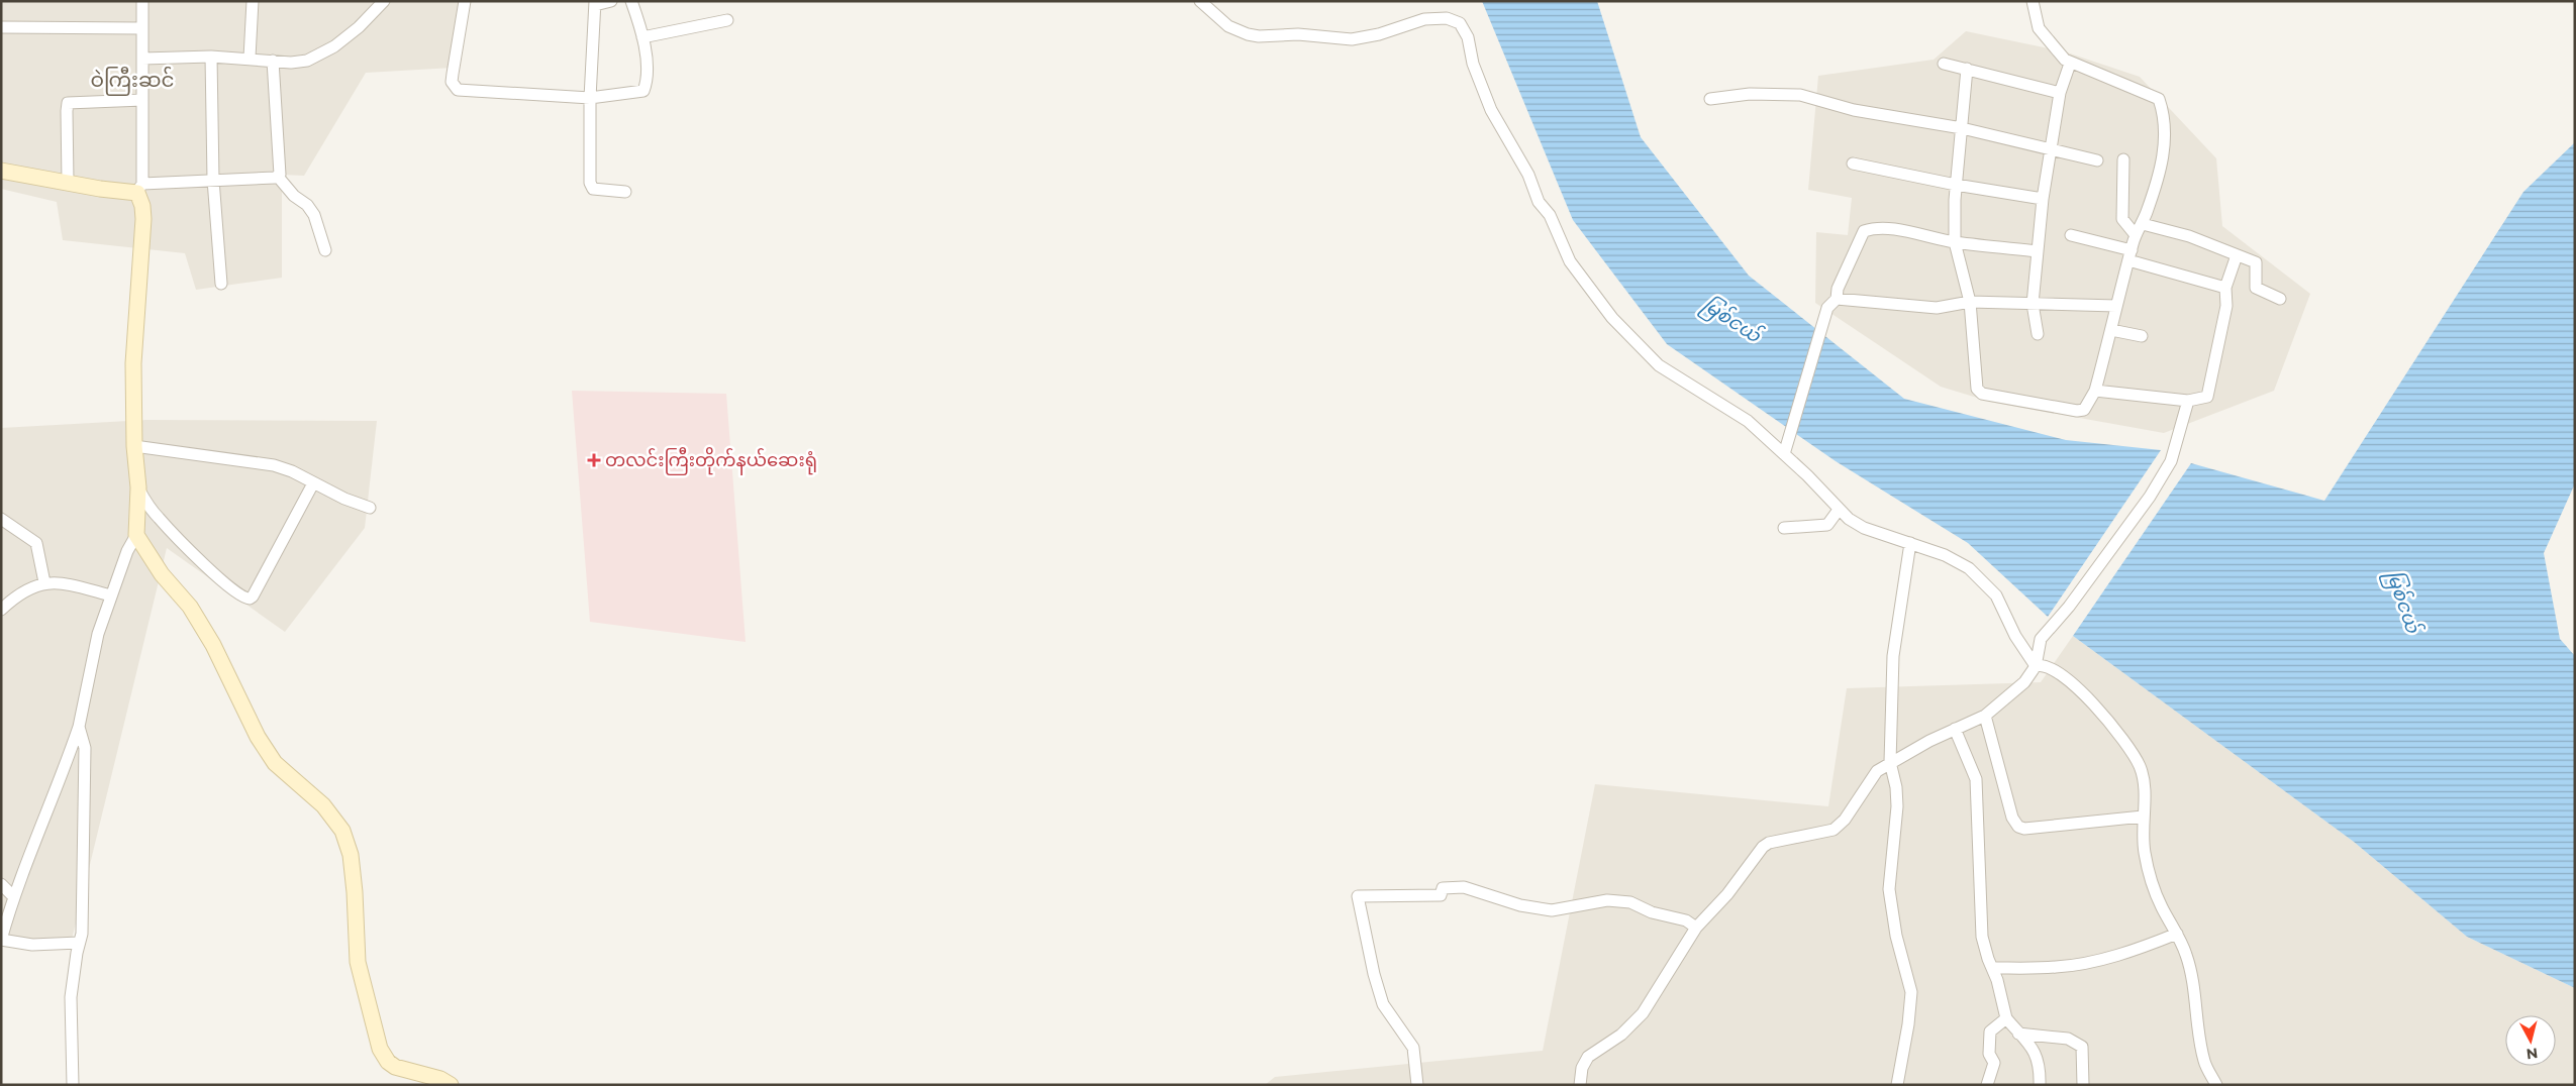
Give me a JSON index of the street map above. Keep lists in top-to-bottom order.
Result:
{
  "districts": ["ဝဲကြီးဆင်"],
  "water": ["မြစ်ငယ်"],
  "places": {
    "health": ["တလင်းကြီးတိုက်နယ်ဆေးရုံ"]
  },
  "north": "bottom"
}
